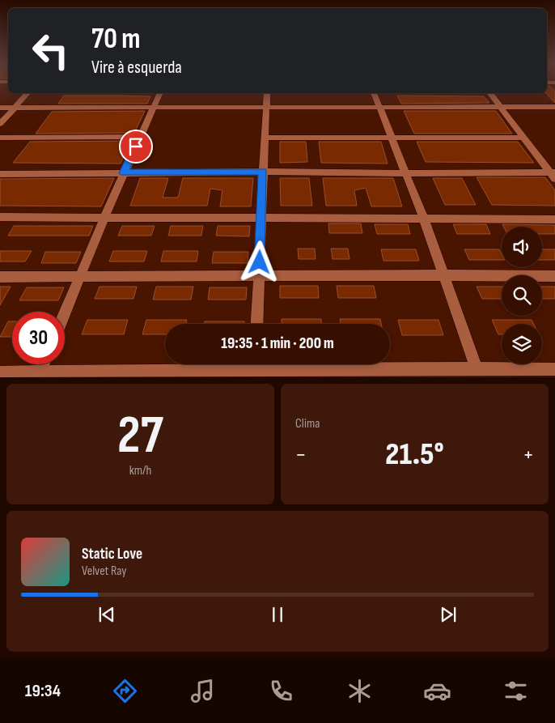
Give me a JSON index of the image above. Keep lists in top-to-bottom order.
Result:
{
  "page": {
    "turn": ["70 m", "Vire à esquerda"],
    "limit": "30",
    "trip": "19:35 · 1 min · 200 m",
    "tile": [
      ["27", "km/h"],
      "Clima"
    ],
    "heat": ["−", "21.5°", "+"],
    "song": ["Static Love", "Velvet Ray"],
    "tabs": "19:34"
  }
}
